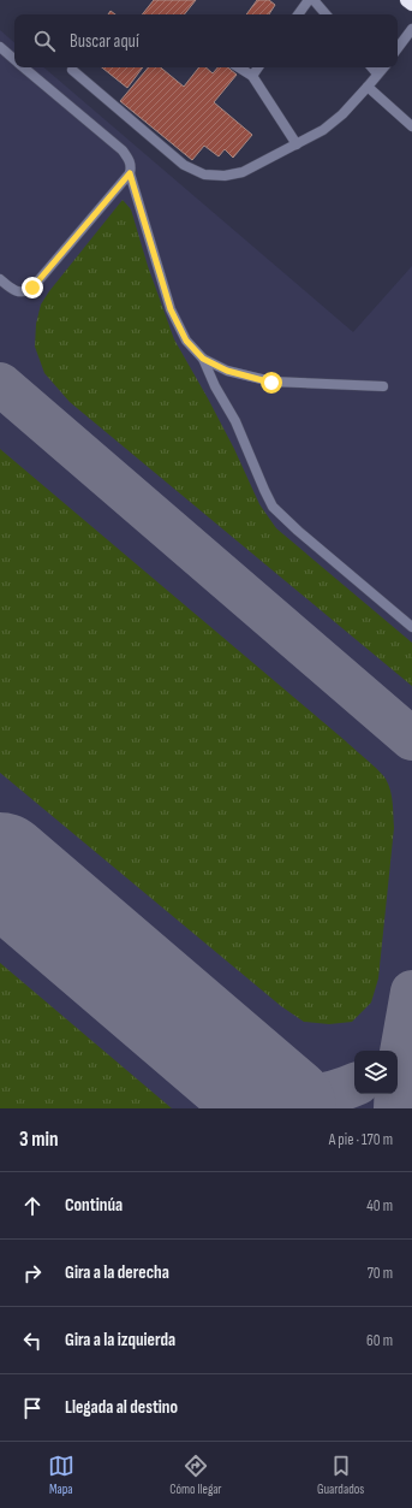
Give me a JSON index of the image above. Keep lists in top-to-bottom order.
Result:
{
  "page": {
    "search": "Buscar aquí",
    "heading": ["3 min", "A pie · 170 m"],
    "list": [
      ["Continúa", "40 m"],
      ["Gira a la derecha", "70 m"],
      ["Gira a la izquierda", "60 m"],
      "Llegada al destino"
    ],
    "nav": ["Mapa", "Cómo llegar", "Guardados"]
  }
}
